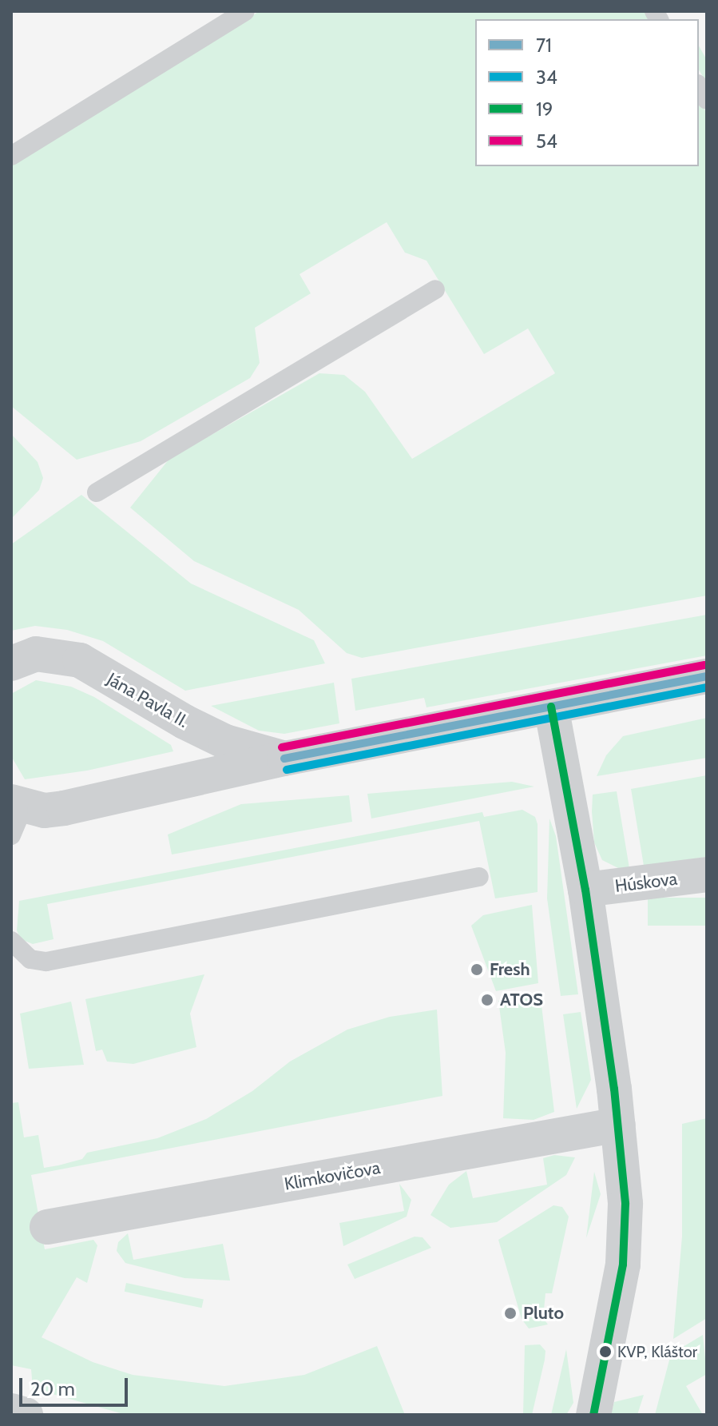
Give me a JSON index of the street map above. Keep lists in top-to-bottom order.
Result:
{
  "streets": {
    "street": ["Jána Pavla II.", "Húskova", "Klimkovičova"]
  },
  "places": [
    "Fresh",
    "ATOS",
    "Pluto",
    "KVP, Kláštor"
  ],
  "lines": [
    "transit line 54",
    "transit line 71",
    "transit line 34",
    "transit line 19"
  ],
  "legend": [
    "71",
    "34",
    "19",
    "54"
  ],
  "scale_bar": "20 m"
}
